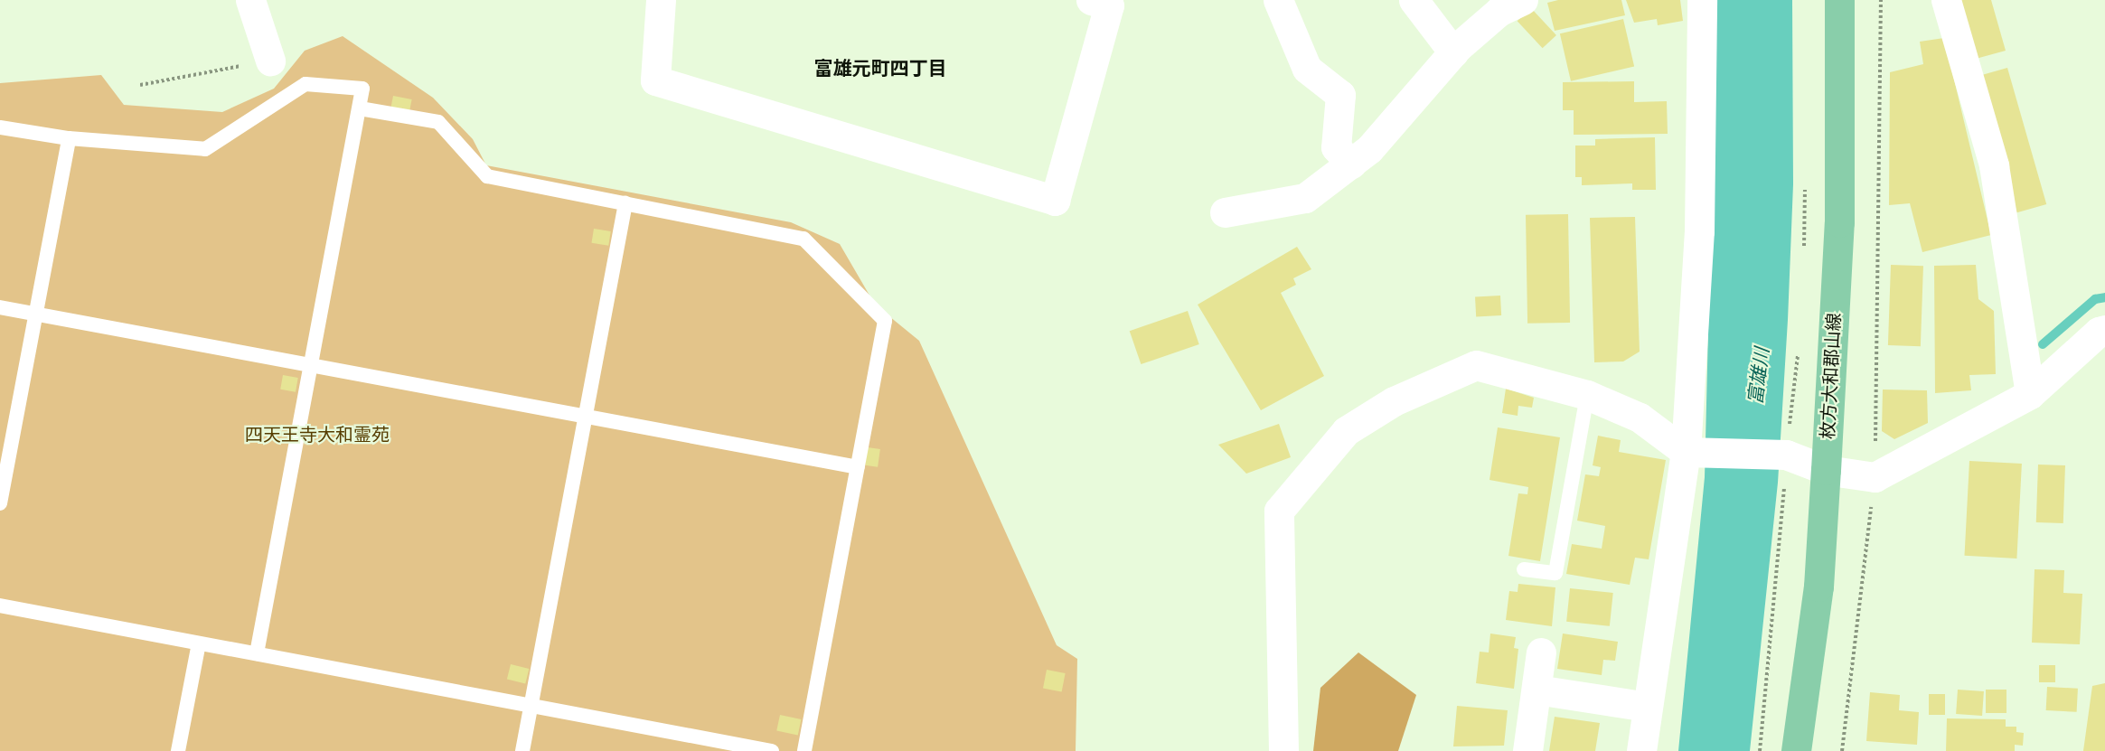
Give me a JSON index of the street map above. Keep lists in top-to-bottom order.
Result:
{
  "streets": {
    "main road": ["枚方大和郡山線"]
  },
  "districts": ["富雄元町四丁目"],
  "water": ["富雄川"],
  "parks": ["四天王寺大和霊苑"]
}
